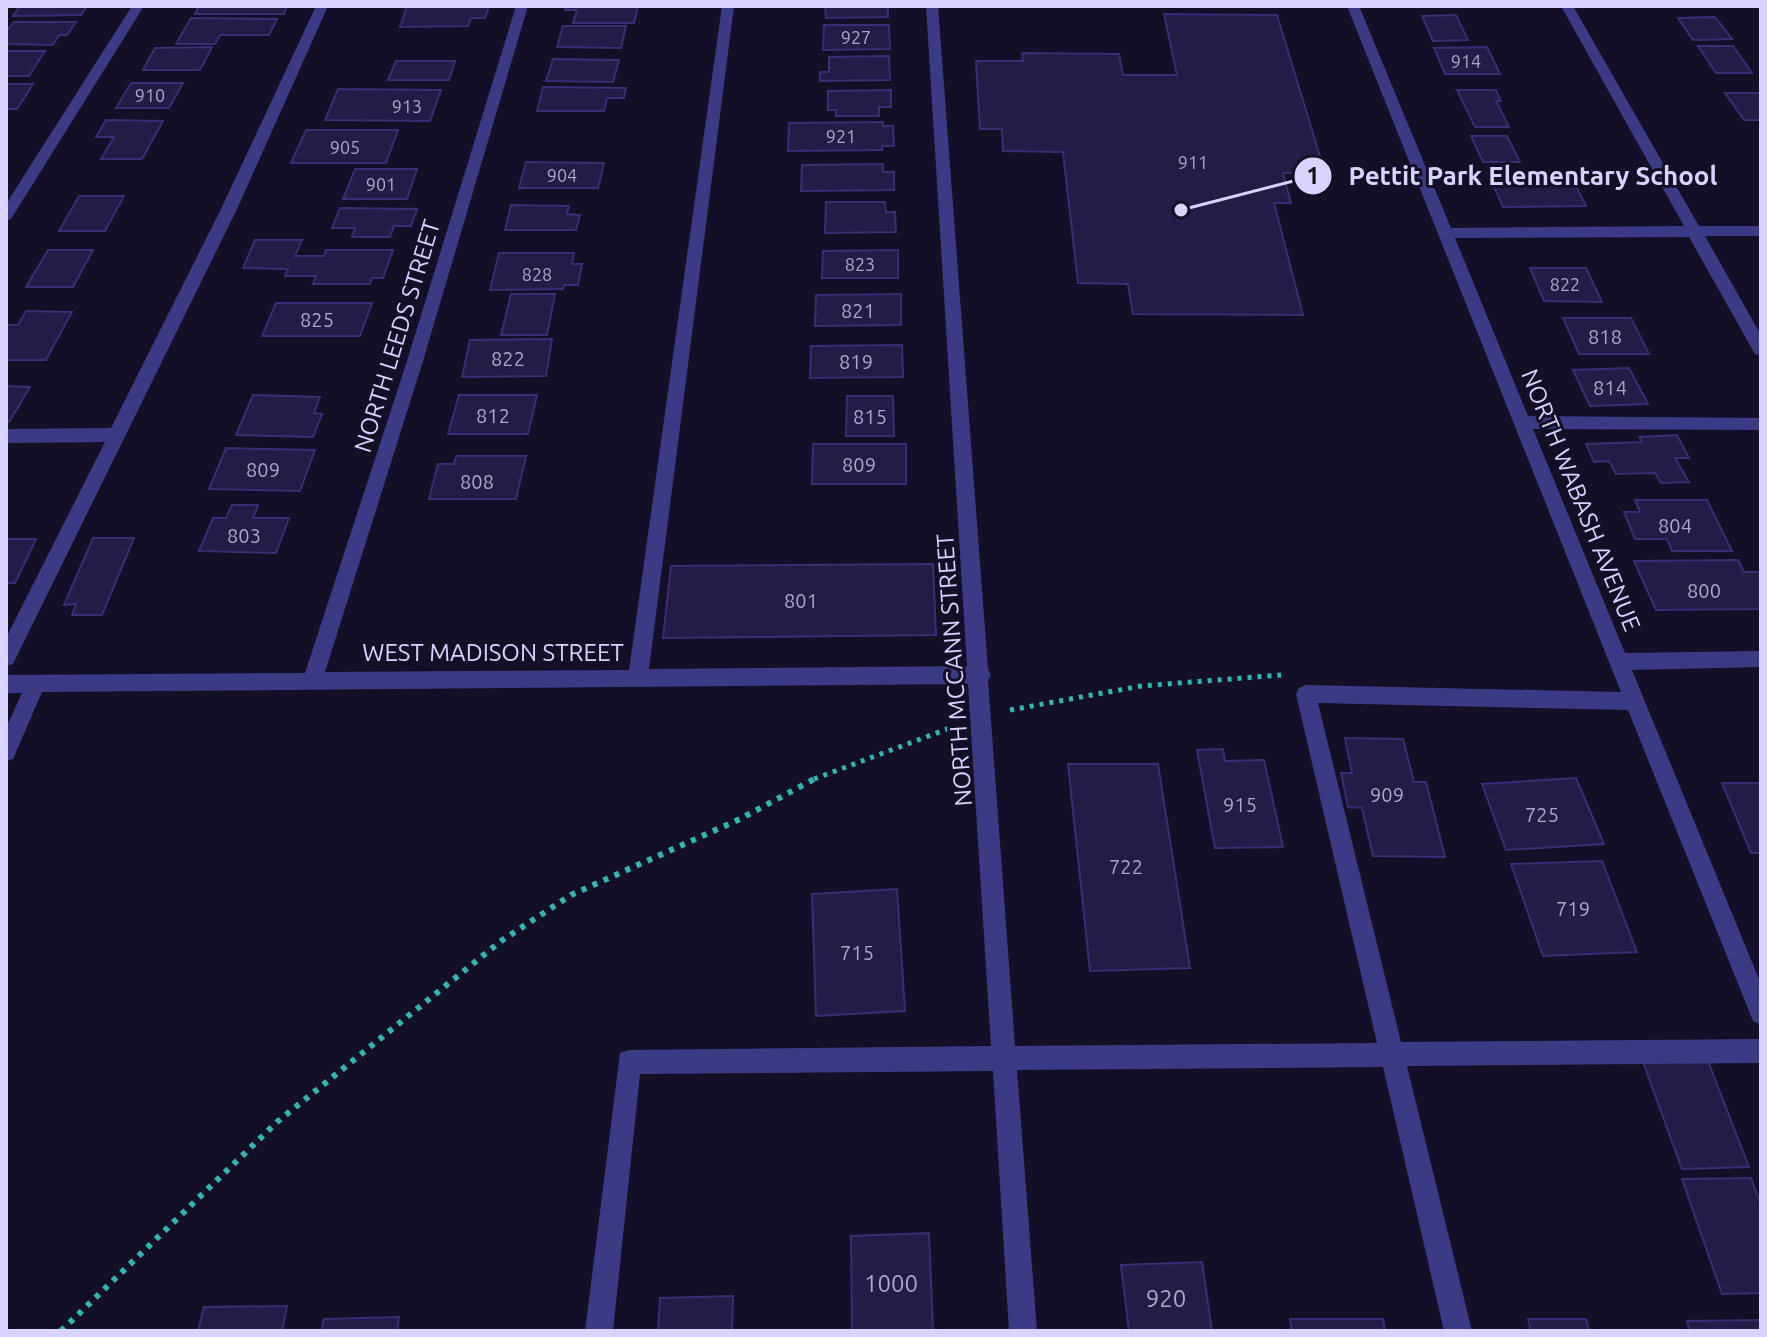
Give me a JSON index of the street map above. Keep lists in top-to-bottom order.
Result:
{
  "streets": {
    "street": [
      "NORTH LEEDS STREET",
      "NORTH WABASH AVENUE",
      "WEST MADISON STREET",
      "NORTH MCCANN STREET"
    ]
  },
  "crossings": [
    ["NORTH LEEDS STREET", "WEST MADISON STREET"],
    ["WEST MADISON STREET", "NORTH MCCANN STREET"]
  ],
  "places": ["Pettit Park Elementary School"],
  "house_numbers": [
    "927",
    "914",
    "910",
    "913",
    "921",
    "905",
    "911",
    "904",
    "901",
    "823",
    "828",
    "822",
    "821",
    "825",
    "818",
    "822",
    "819",
    "814",
    "812",
    "815",
    "809",
    "809",
    "808",
    "804",
    "803",
    "800",
    "801",
    "909",
    "915",
    "725",
    "722",
    "719",
    "715",
    "1000",
    "920"
  ]
}
